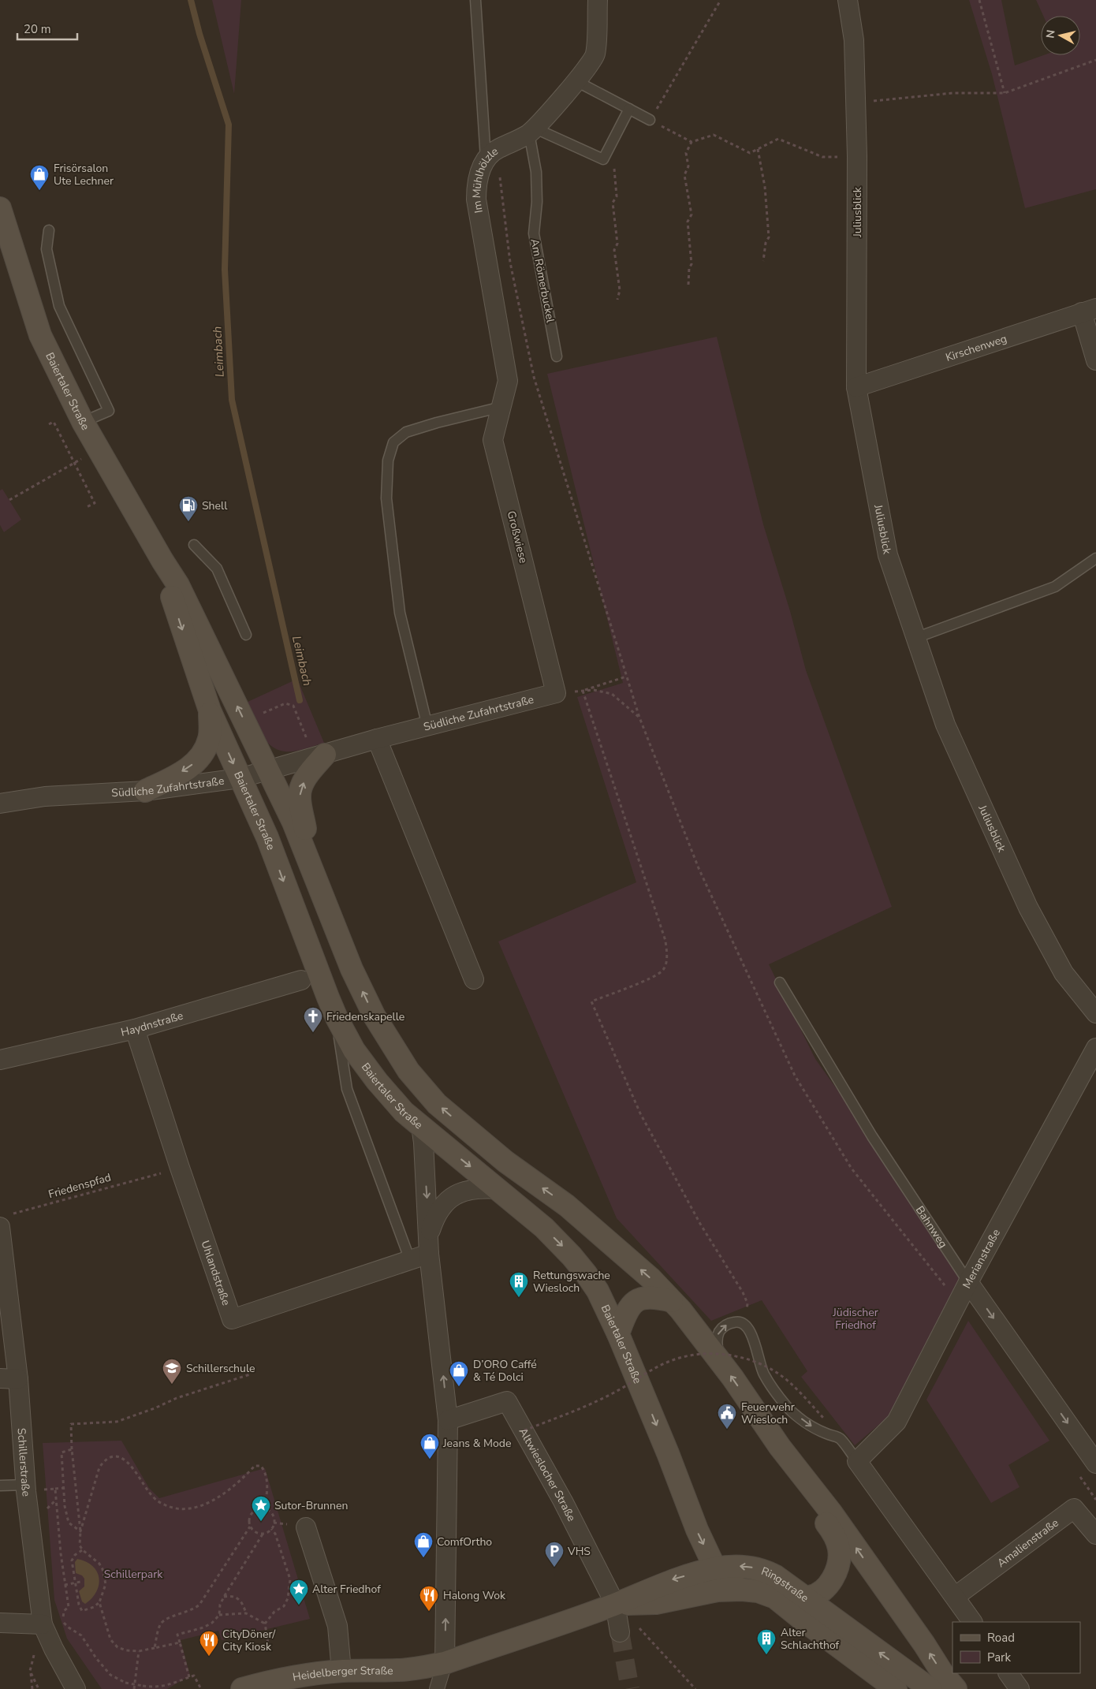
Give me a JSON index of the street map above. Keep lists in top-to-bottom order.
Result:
{
  "streets": {
    "main road": ["Baiertaler Straße", "Ringstraße", "Heidelberger Straße"],
    "street": [
      "Im Mühlhölzle",
      "Juliusblick",
      "Kirschenweg",
      "Großwiese",
      "Südliche Zufahrtstraße",
      "Haydnstraße",
      "Bahnweg",
      "Merianstraße",
      "Uhlandstraße",
      "Schillerstraße",
      "Altwieslocher Straße",
      "Amalienstraße"
    ],
    "lane": ["Am Römerbuckel"],
    "path": ["Friedenspfad"]
  },
  "crossings": [
    ["Im Mühlhölzle", "Am Römerbuckel"],
    ["Im Mühlhölzle", "Großwiese"],
    ["Juliusblick", "Kirschenweg"],
    ["Baiertaler Straße", "Südliche Zufahrtstraße"],
    ["Baiertaler Straße", "Ringstraße"],
    ["Großwiese", "Südliche Zufahrtstraße"],
    ["Haydnstraße", "Uhlandstraße"],
    ["Friedenspfad", "Schillerstraße"],
    ["Bahnweg", "Merianstraße"],
    ["Altwieslocher Straße", "Ringstraße"],
    ["Ringstraße", "Heidelberger Straße"]
  ],
  "one_way": ["Bahnweg"],
  "water": ["Leimbach"],
  "parks": ["Jüdischer Friedhof", "Schillerpark"],
  "places": {
    "shop": [
      "Frisörsalon Ute Lechner",
      "D’ORO Caffé & Té Dolci",
      "Jeans & Mode",
      "ComfOrtho"
    ],
    "fuel station": ["Shell"],
    "church": ["Friedenskapelle"],
    "building": ["Rettungswache Wiesloch", "Alter Schlachthof"],
    "school or university": ["Schillerschule"],
    "public building": ["Feuerwehr Wiesloch"],
    "place": ["Sutor-Brunnen", "Alter Friedhof"],
    "parking": ["VHS"],
    "restaurant": ["Halong Wok", "CityDöner/ City Kiosk"]
  },
  "legend": ["Road", "Park"],
  "scale_bar": "20 m",
  "north": "left"
}
